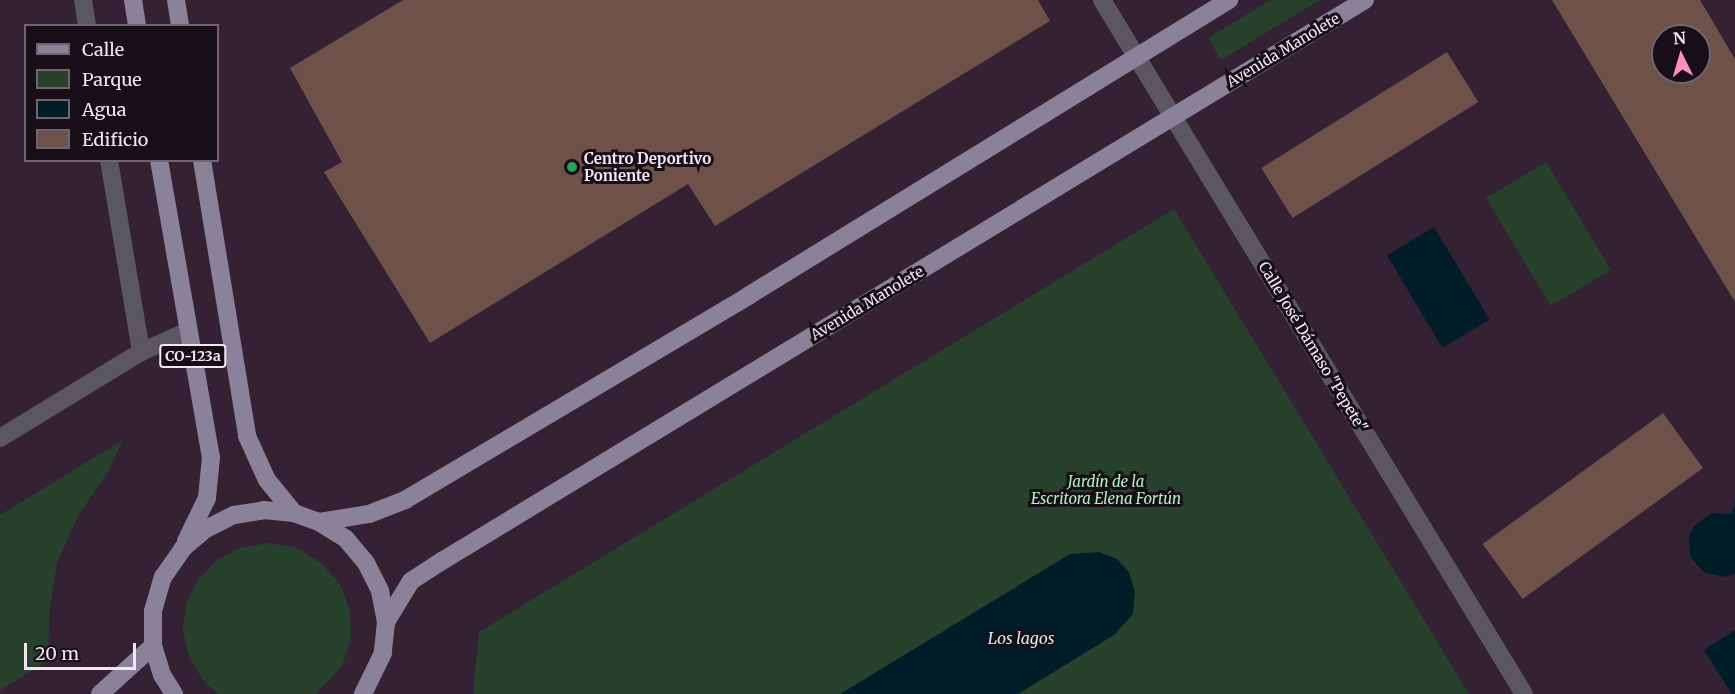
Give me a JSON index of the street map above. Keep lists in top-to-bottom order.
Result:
{
  "streets": {
    "main road": ["Avenida Manolete", "CO-123a"],
    "street": ["Calle José Dámaso \"Pepete\""]
  },
  "crossings": [
    ["Avenida Manolete", "Calle José Dámaso \"Pepete\""]
  ],
  "water": ["Los lagos"],
  "parks": ["Jardín de la Escritora Elena Fortún"],
  "places": ["Centro Deportivo Poniente"],
  "legend": [
    "Calle",
    "Parque",
    "Agua",
    "Edificio"
  ],
  "scale_bar": "20 m",
  "north": "top"
}
